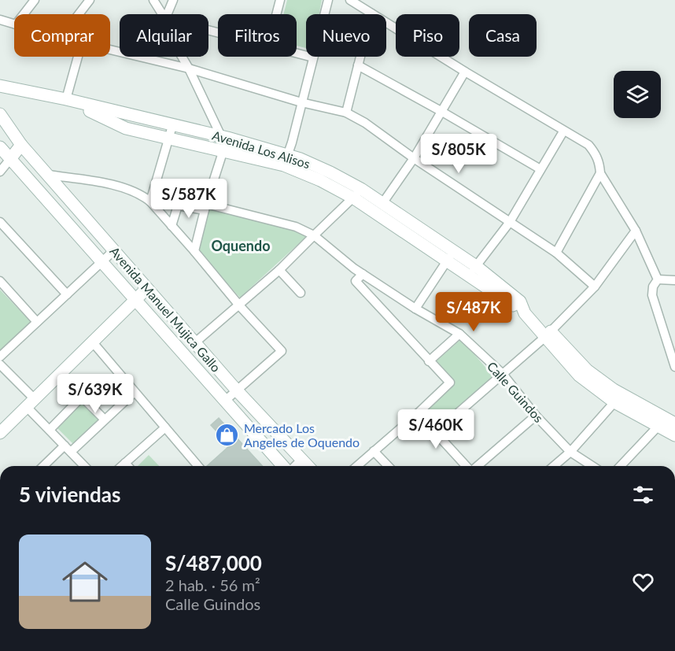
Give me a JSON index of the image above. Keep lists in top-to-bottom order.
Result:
{
  "streets": {
    "street": ["Avenida Los Alisos", "Avenida Manuel Mujica Gallo", "Calle Guindos"]
  },
  "districts": ["Oquendo"],
  "places": {
    "shop": ["Mercado Los Angeles de Oquendo"]
  },
  "page": {
    "chip": [
      "Comprar",
      "Alquilar",
      "Filtros",
      "Nuevo",
      "Piso",
      "Casa"
    ],
    "price": [
      "S/805K",
      "S/587K",
      "S/487K",
      "S/639K",
      "S/460K"
    ],
    "heading": "5 viviendas",
    "list": [
      {
        "name": "S/487,000",
        "note": "2 hab. · 56 m² · Calle Guindos"
      }
    ]
  }
}
